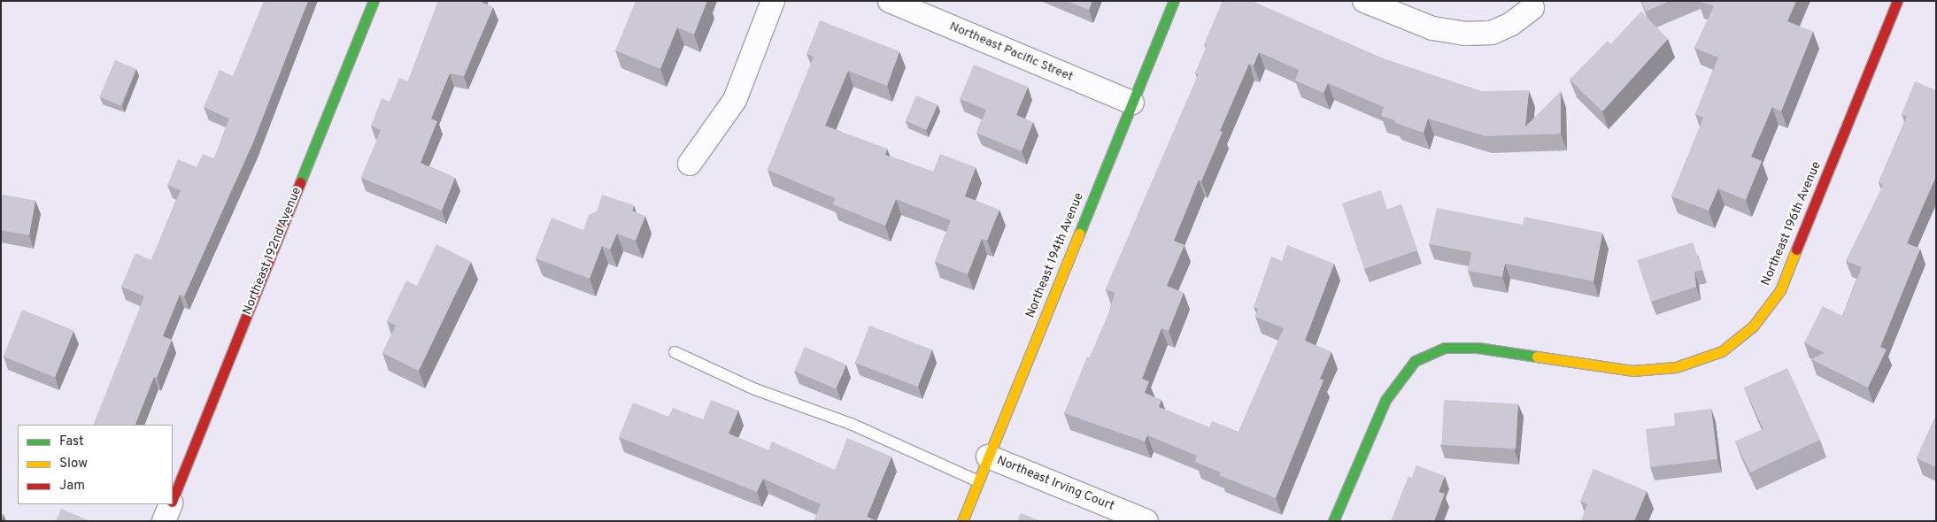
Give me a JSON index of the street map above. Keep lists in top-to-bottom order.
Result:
{
  "streets": {
    "street": [
      "Northeast Pacific Street",
      "Northeast 196th Avenue",
      "Northeast 192nd Avenue",
      "Northeast 194th Avenue",
      "Northeast Irving Court"
    ]
  },
  "crossings": [
    ["Northeast Pacific Street", "Northeast 194th Avenue"],
    ["Northeast 194th Avenue", "Northeast Irving Court"]
  ],
  "legend": ["Fast", "Slow", "Jam"]
}
